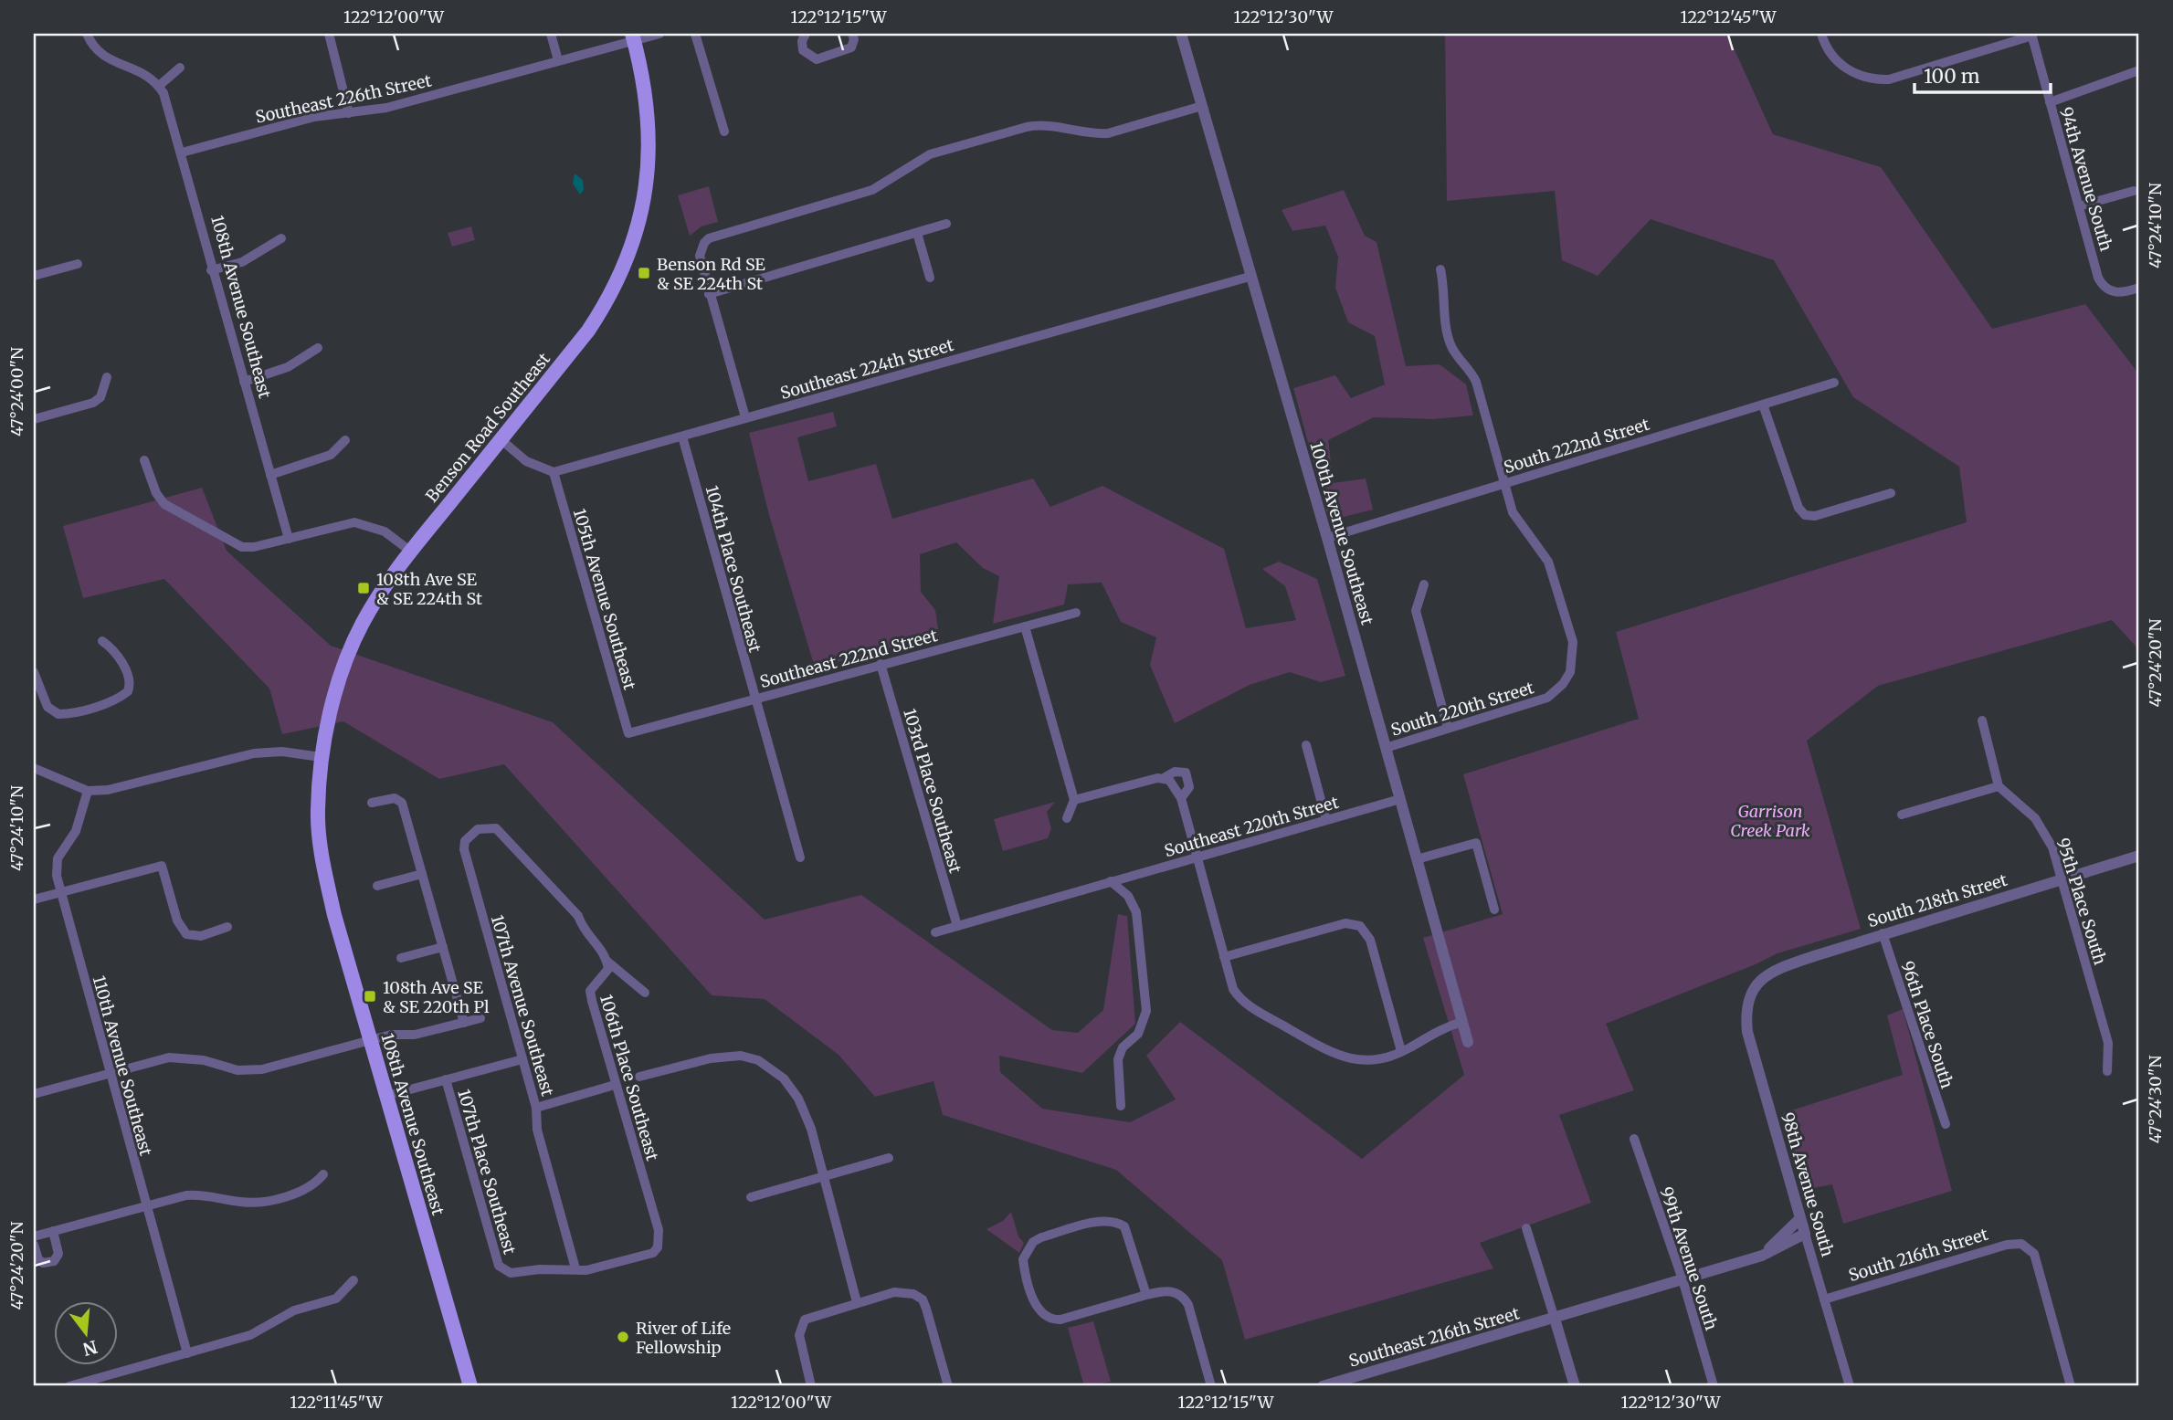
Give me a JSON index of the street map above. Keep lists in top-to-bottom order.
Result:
{
  "streets": {
    "main road": ["108th Avenue Southeast", "Benson Road Southeast"],
    "street": [
      "Southeast 226th Street",
      "94th Avenue South",
      "Southeast 224th Street",
      "South 222nd Street",
      "100th Avenue Southeast",
      "104th Place Southeast",
      "105th Avenue Southeast",
      "Southeast 222nd Street",
      "South 220th Street",
      "103rd Place Southeast",
      "Southeast 220th Street",
      "South 218th Street",
      "95th Place South",
      "107th Avenue Southeast",
      "96th Place South",
      "110th Avenue Southeast",
      "106th Place Southeast",
      "107th Place Southeast",
      "98th Avenue South",
      "South 216th Street",
      "99th Avenue South",
      "Southeast 216th Street"
    ]
  },
  "crossings": [
    ["Southeast 226th Street", "108th Avenue Southeast"],
    ["Southeast 226th Street", "Benson Road Southeast"],
    ["108th Avenue Southeast", "Benson Road Southeast"],
    ["Southeast 224th Street", "100th Avenue Southeast"],
    ["Southeast 224th Street", "104th Place Southeast"],
    ["Southeast 224th Street", "105th Avenue Southeast"],
    ["South 222nd Street", "100th Avenue Southeast"],
    ["South 222nd Street", "South 220th Street"],
    ["100th Avenue Southeast", "South 220th Street"],
    ["100th Avenue Southeast", "Southeast 220th Street"],
    ["104th Place Southeast", "Southeast 222nd Street"],
    ["105th Avenue Southeast", "Southeast 222nd Street"],
    ["Southeast 222nd Street", "103rd Place Southeast"],
    ["103rd Place Southeast", "Southeast 220th Street"],
    ["South 218th Street", "95th Place South"],
    ["South 218th Street", "96th Place South"],
    ["South 218th Street", "98th Avenue South"],
    ["107th Avenue Southeast", "106th Place Southeast"],
    ["107th Avenue Southeast", "107th Place Southeast"],
    ["106th Place Southeast", "107th Place Southeast"],
    ["98th Avenue South", "South 216th Street"]
  ],
  "parks": ["Garrison Creek Park"],
  "places": {
    "transit": ["Benson Rd SE & SE 224th St", "108th Ave SE & SE 224th St", "108th Ave SE & SE 220th Pl"],
    "other": ["River of Life Fellowship"]
  },
  "scale_bar": "100 m",
  "north": "bottom",
  "coordinates": [
    "122°12'00\"W",
    "122°12'15\"W",
    "122°12'30\"W",
    "122°12'45\"W",
    "47°24'10\"N",
    "47°24'00\"N",
    "47°24'20\"N",
    "47°24'30\"N",
    "122°11'45\"W"
  ]
}
